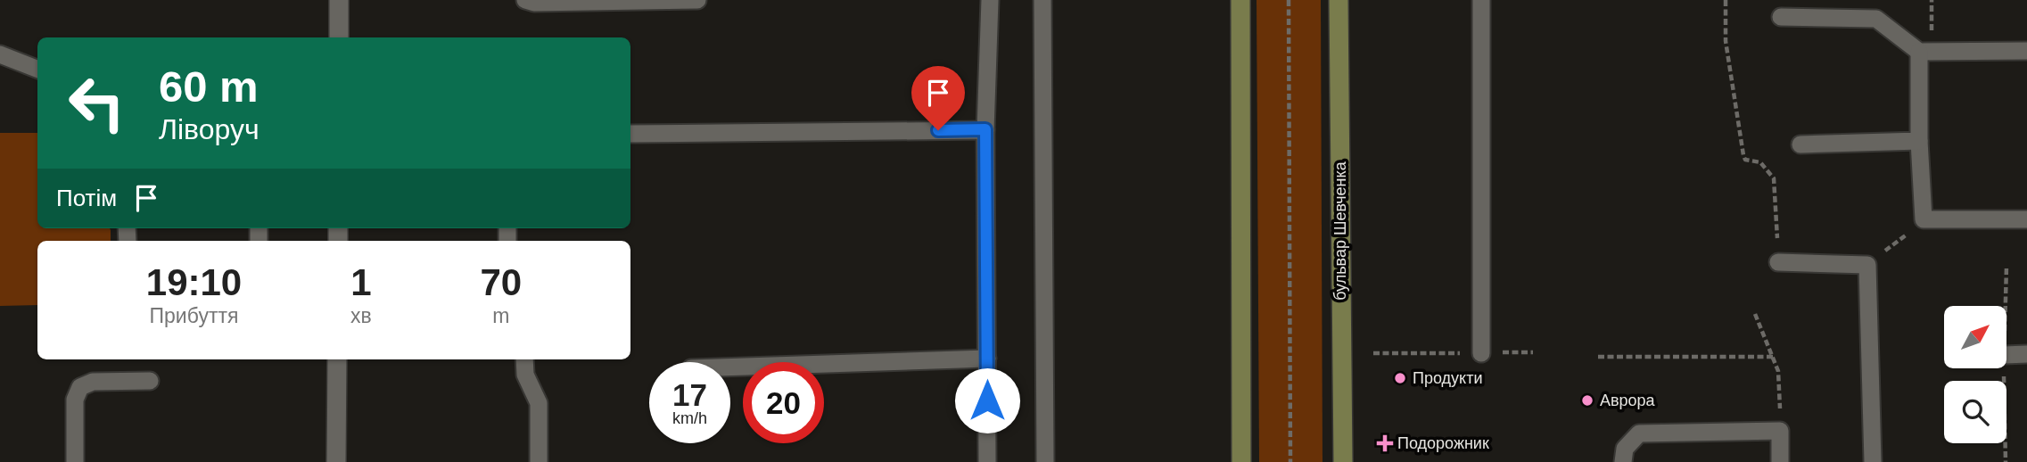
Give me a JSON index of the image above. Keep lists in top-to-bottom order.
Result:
{
  "streets": {
    "main road": ["бульвар Шевченка"]
  },
  "places": {
    "other": ["Продукти", "Аврора"],
    "health": ["Подорожник"]
  },
  "north": "top right",
  "page": {
    "turn": ["60 m", "Ліворуч"],
    "then": "Потім",
    "eta": [
      "19:10",
      "Прибуття",
      "1",
      "хв",
      "70",
      "m"
    ],
    "speed": "17 km/h",
    "limit": "20"
  }
}
